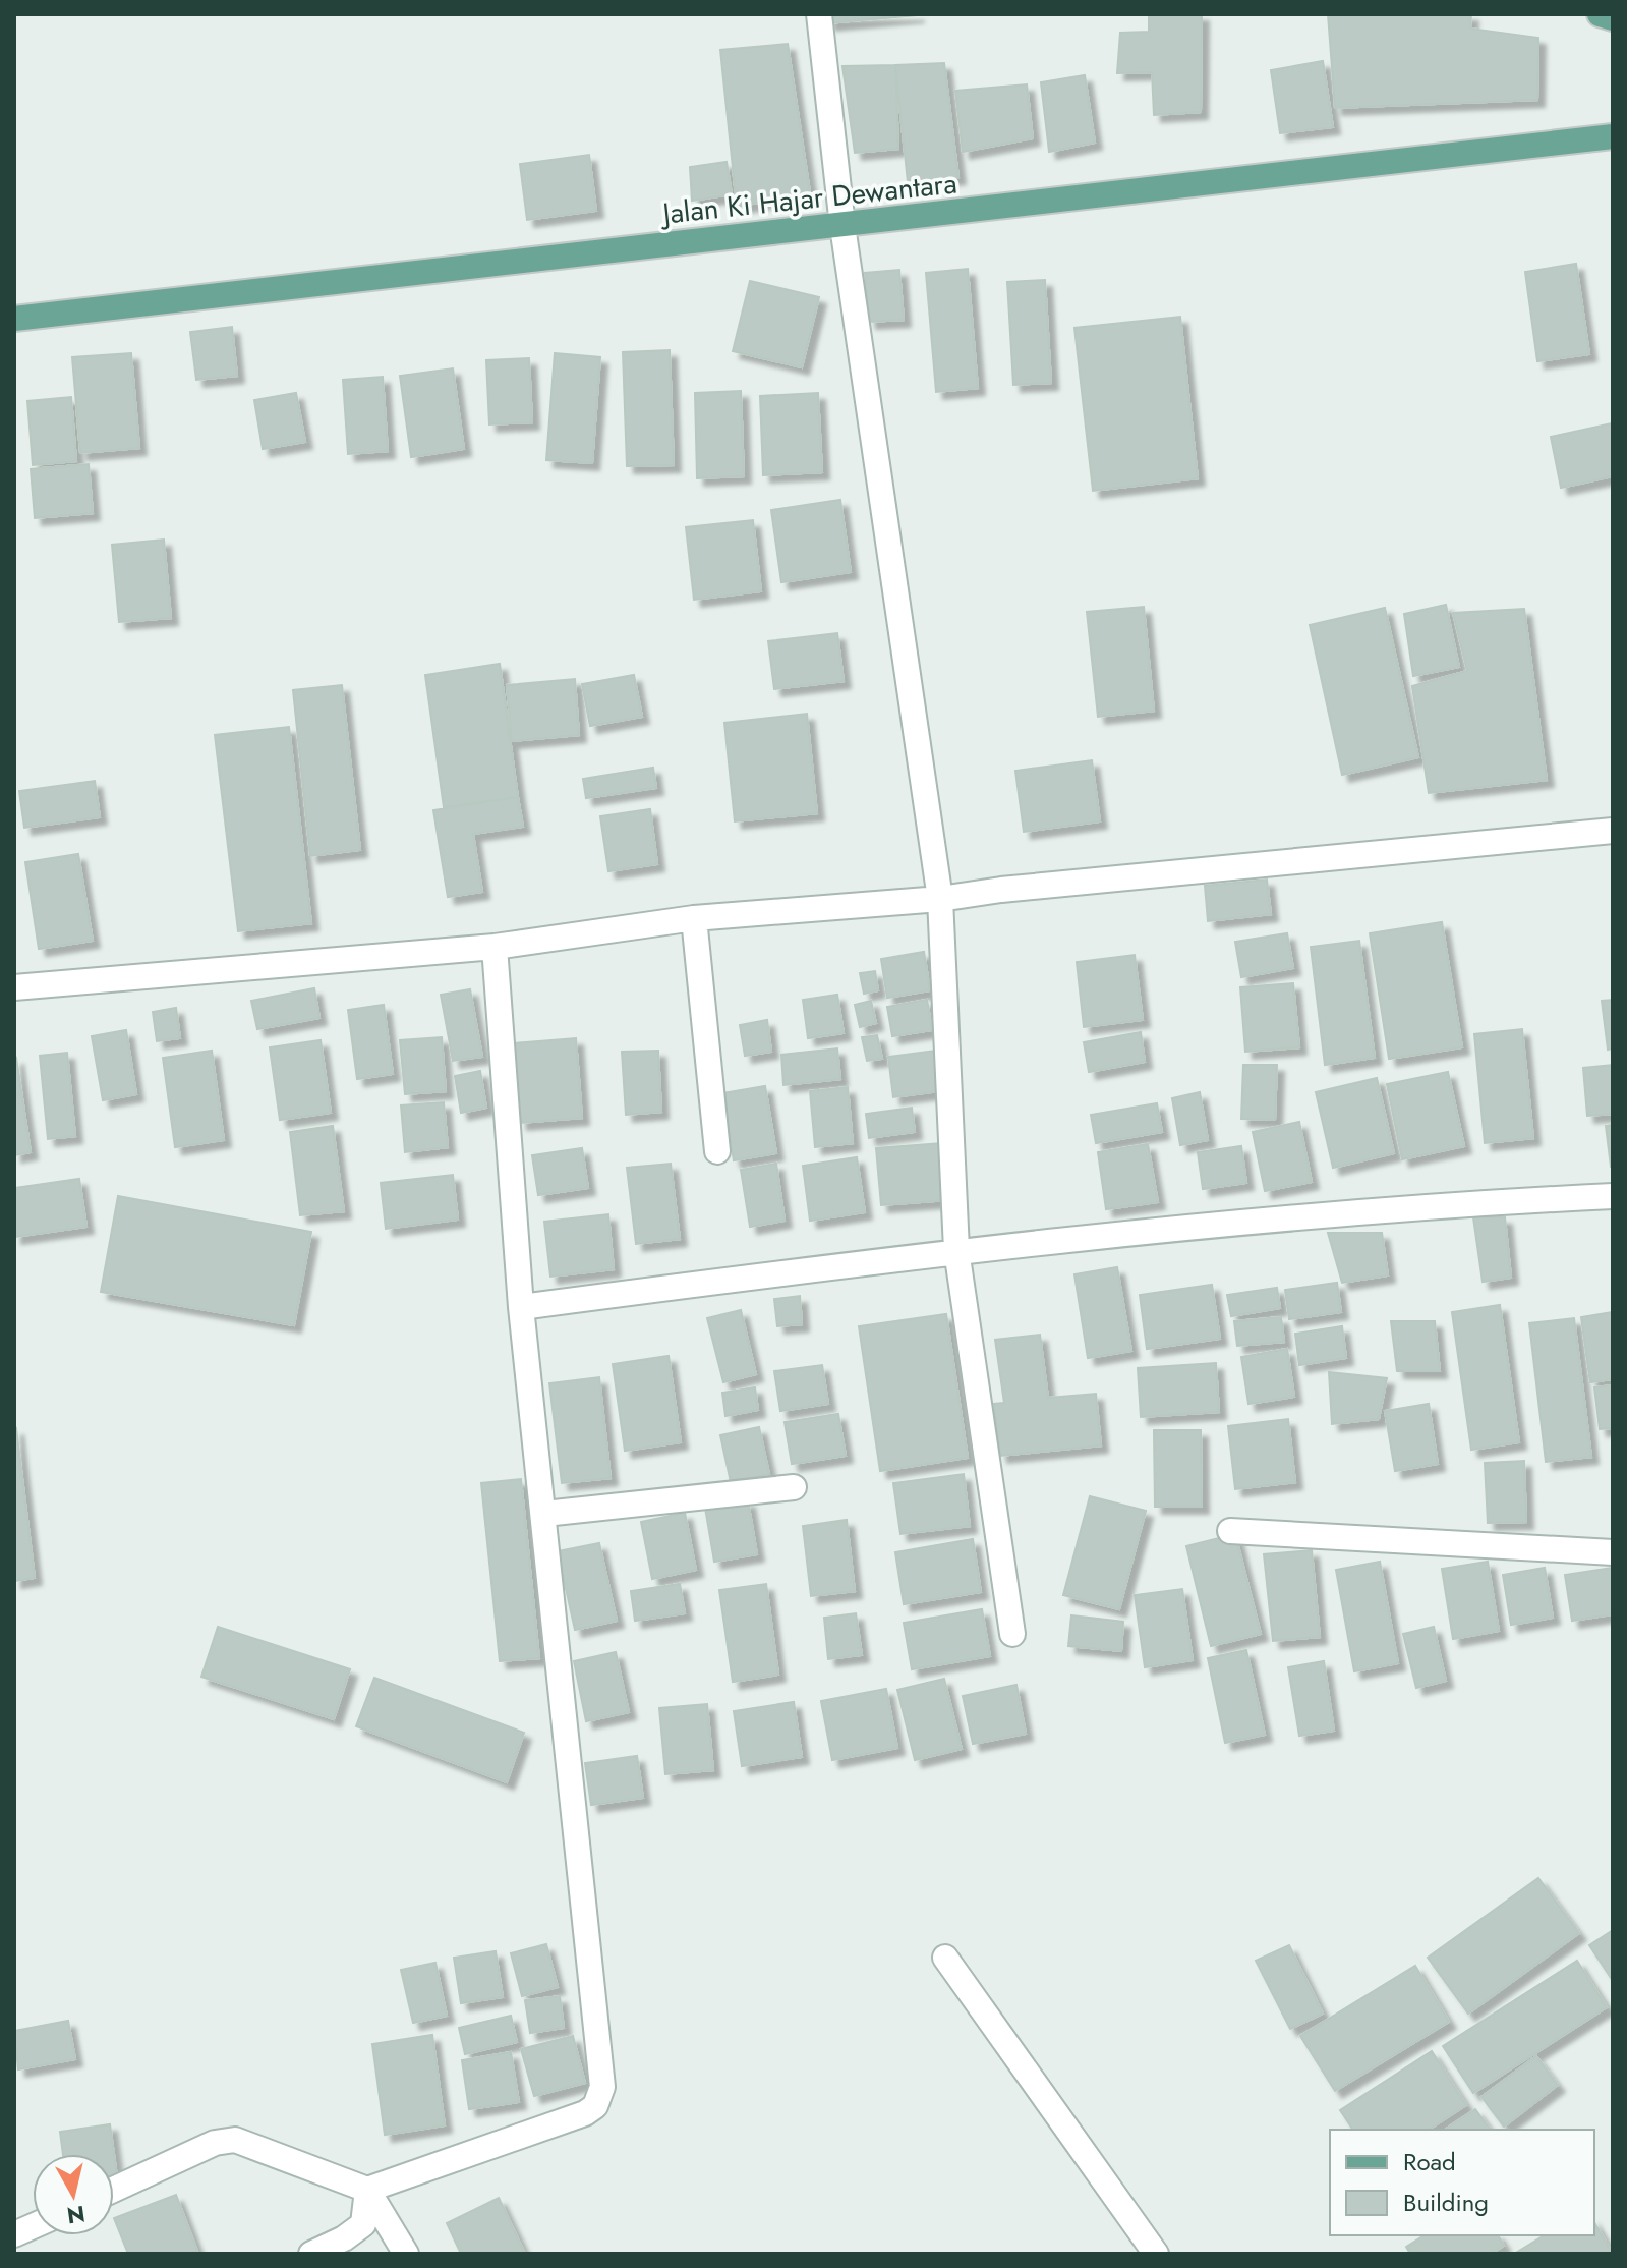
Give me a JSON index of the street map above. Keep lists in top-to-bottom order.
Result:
{
  "streets": {
    "main road": ["Jalan Ki Hajar Dewantara"]
  },
  "legend": ["Road", "Building"],
  "north": "bottom"
}
